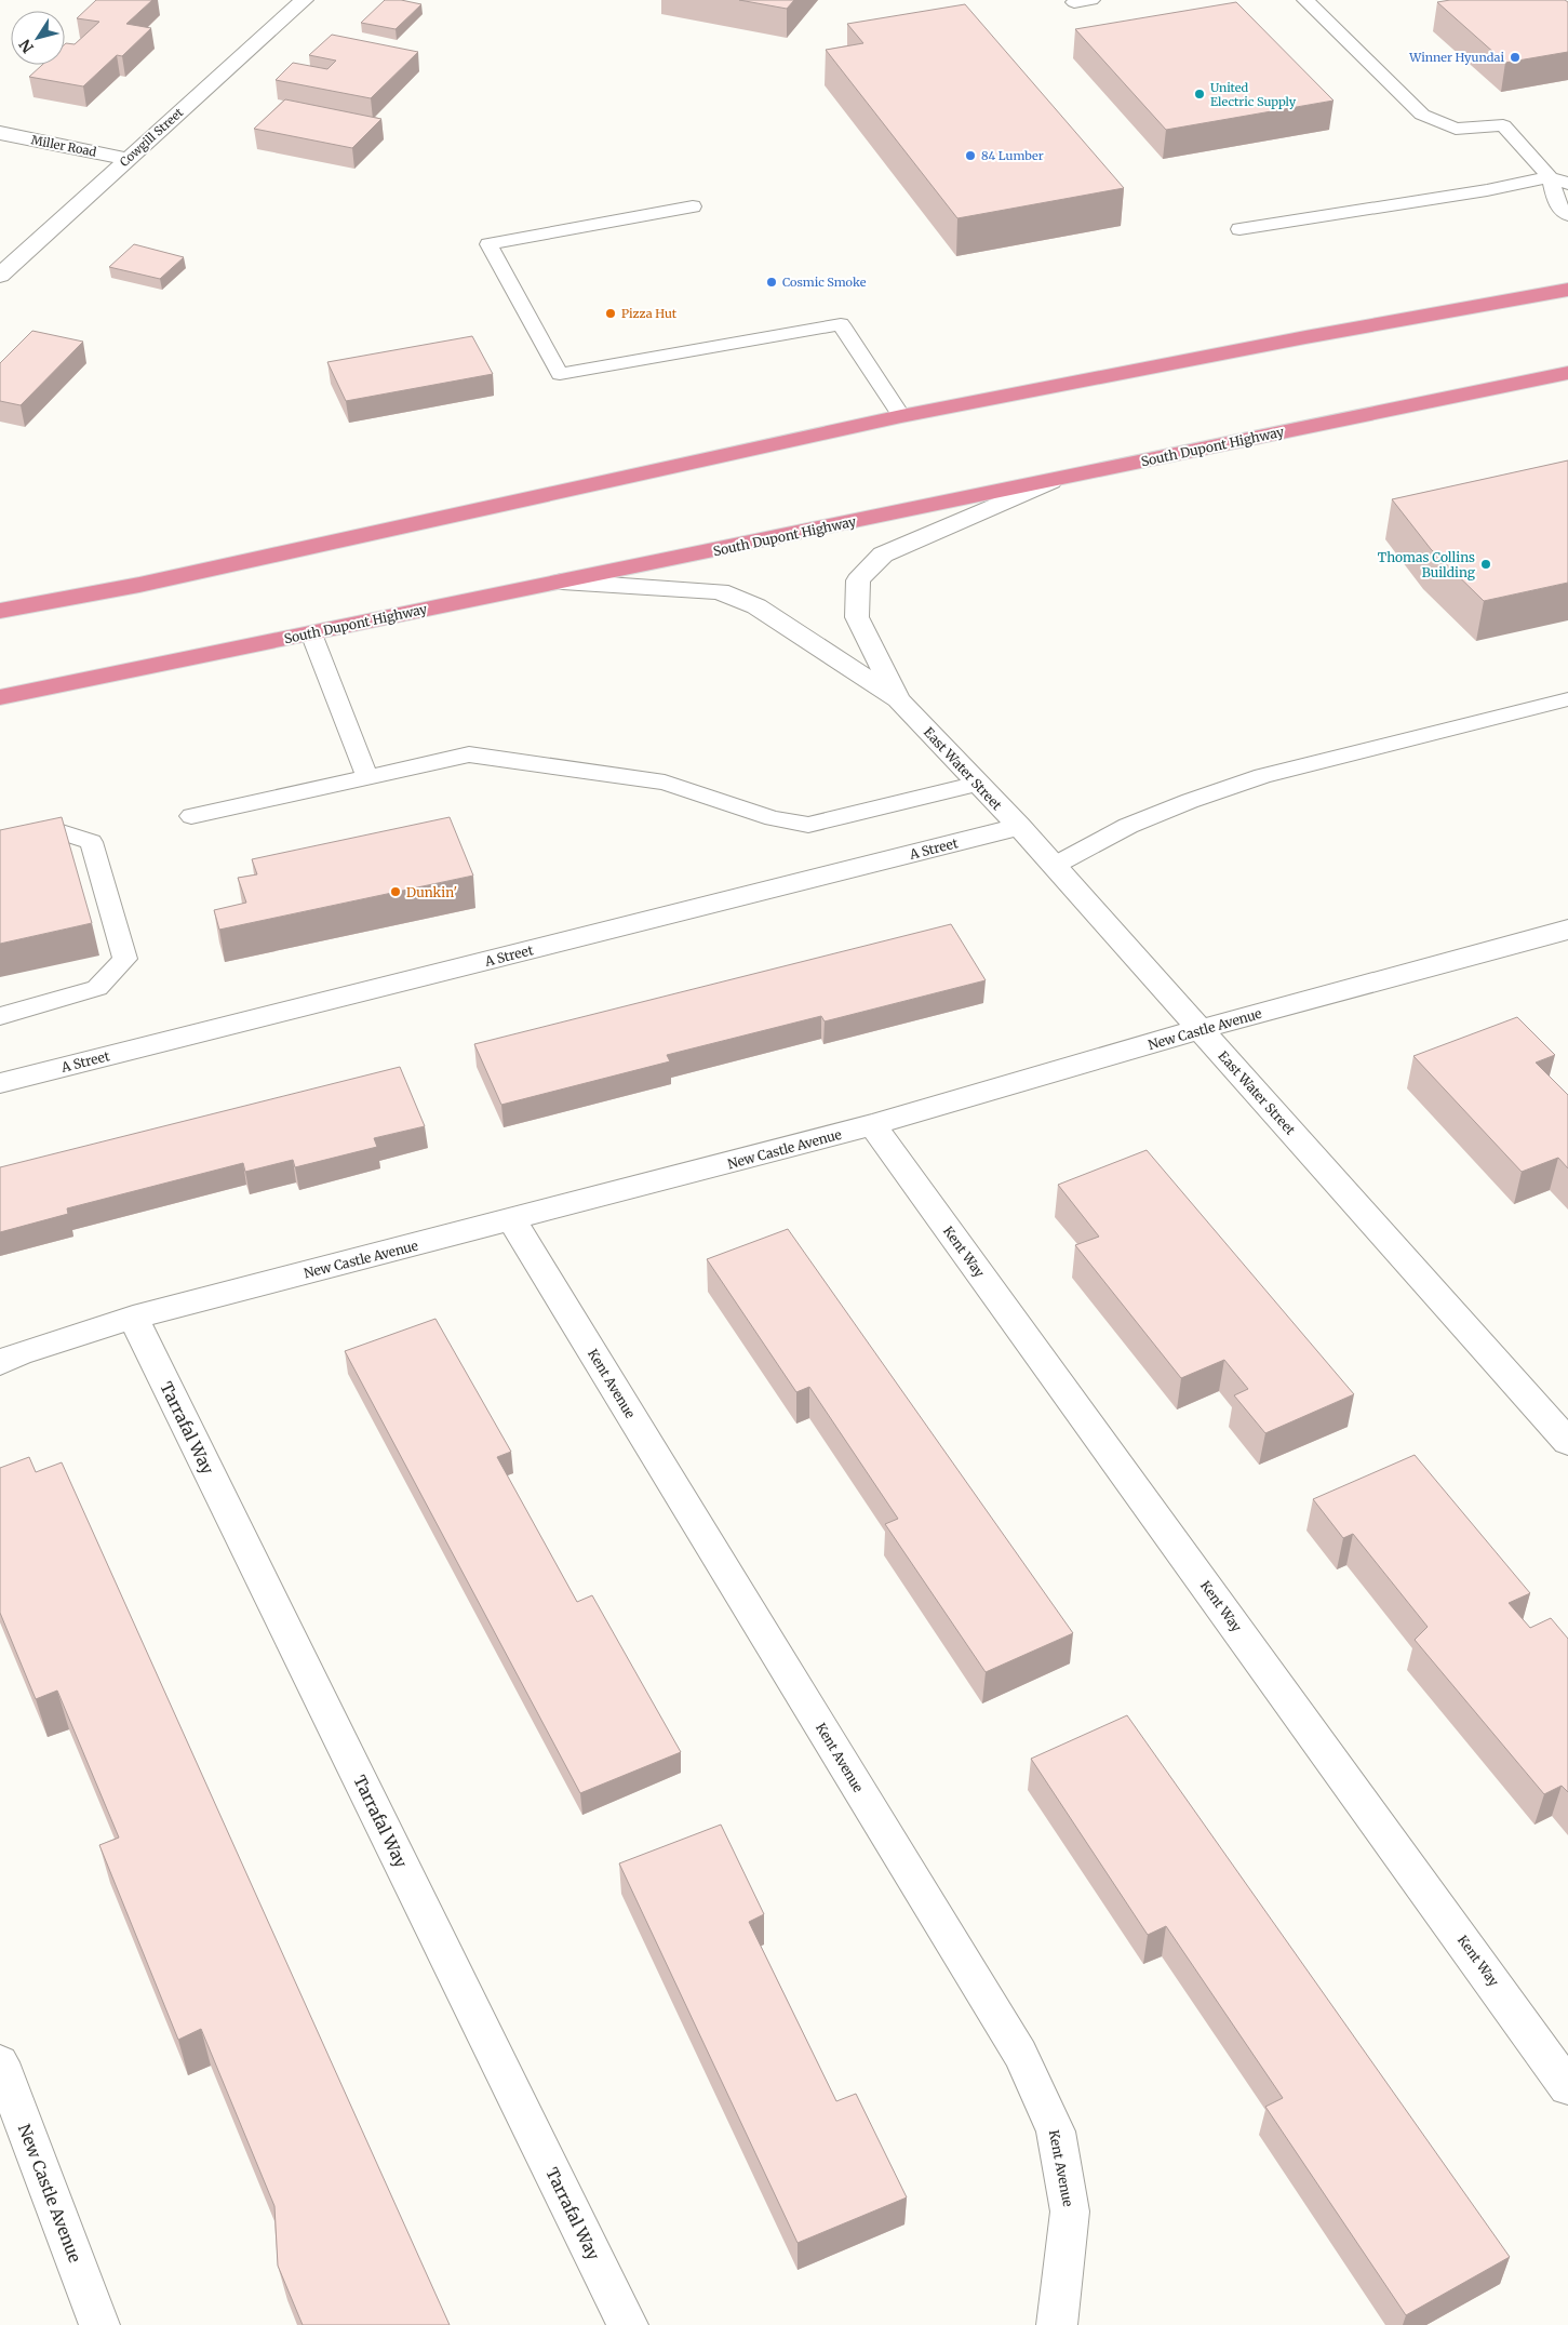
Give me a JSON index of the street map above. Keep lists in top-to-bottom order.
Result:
{
  "streets": {
    "highway": ["South Dupont Highway"],
    "street": [
      "Cowgill Street",
      "Miller Road",
      "East Water Street",
      "A Street",
      "New Castle Avenue",
      "Kent Way",
      "Kent Avenue",
      "Tarrafal Way"
    ]
  },
  "crossings": [
    ["Cowgill Street", "Miller Road"],
    ["South Dupont Highway", "East Water Street"],
    ["East Water Street", "A Street"],
    ["East Water Street", "New Castle Avenue"],
    ["New Castle Avenue", "Kent Way"],
    ["New Castle Avenue", "Kent Avenue"],
    ["New Castle Avenue", "Tarrafal Way"]
  ],
  "places": [
    "Winner Hyundai",
    "United Electric Supply",
    "84 Lumber",
    "Cosmic Smoke",
    "Pizza Hut",
    "Thomas Collins Building",
    "Dunkin'"
  ],
  "north": "bottom left"
}
